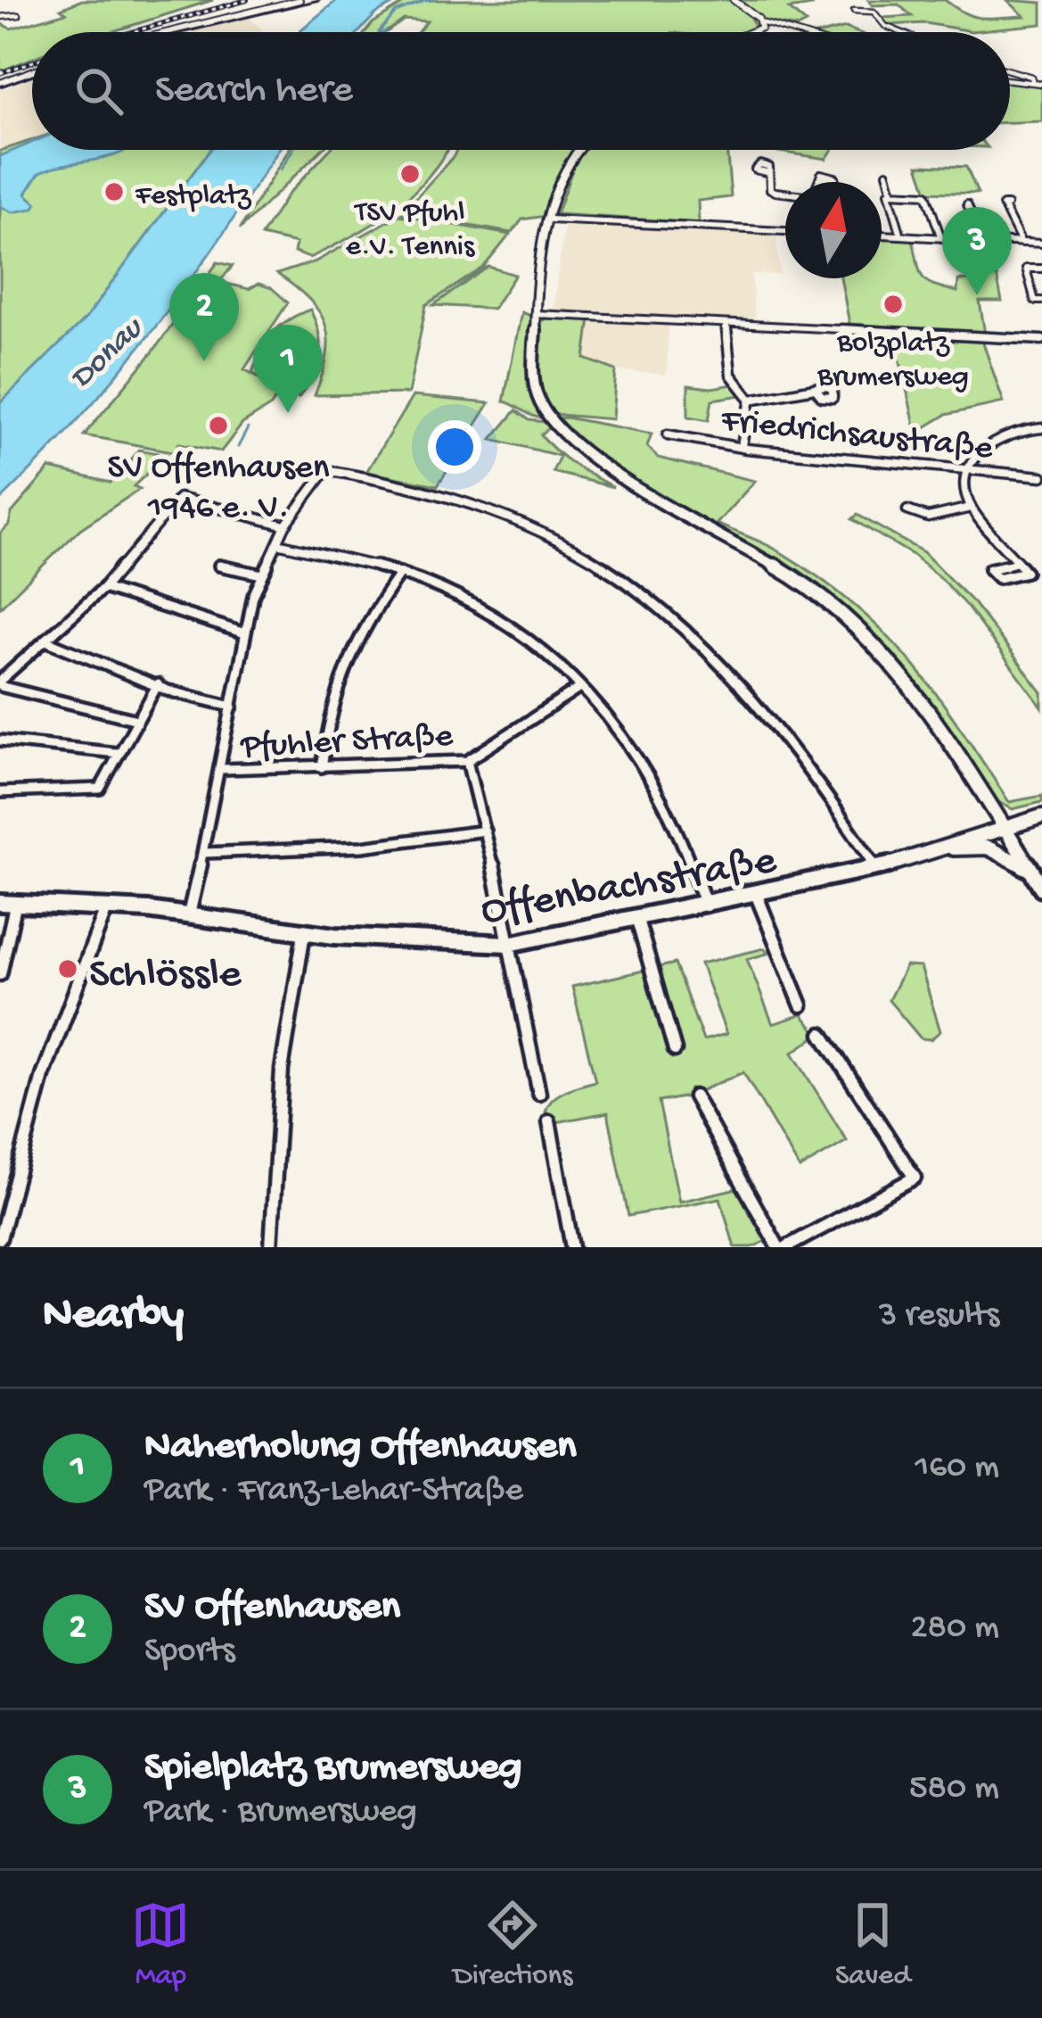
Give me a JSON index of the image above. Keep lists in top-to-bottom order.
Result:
{
  "streets": {
    "street": ["Friedrichsaustraße", "Pfuhler Straße", "Offenbachstraße"]
  },
  "water": ["Donau"],
  "places": [
    "TSV Pfuhl e.V. Tennis",
    "Festplatz",
    "Bolzplatz Brumersweg",
    "SV Offenhausen 1946 e. V.",
    "Schlössle"
  ],
  "north": "top",
  "page": {
    "search": "Search here",
    "pins": ["3", "2", "1"],
    "heading": ["Nearby", "3 results"],
    "list": [
      {
        "mark": "1",
        "name": "Naherholung Offenhausen",
        "note": "Park · Franz-Lehar-Straße",
        "value": "160 m"
      },
      {
        "mark": "2",
        "name": "SV Offenhausen",
        "note": "Sports",
        "value": "280 m"
      },
      {
        "mark": "3",
        "name": "Spielplatz Brumersweg",
        "note": "Park · Brumersweg",
        "value": "580 m"
      }
    ],
    "nav": ["Map", "Directions", "Saved"]
  }
}
